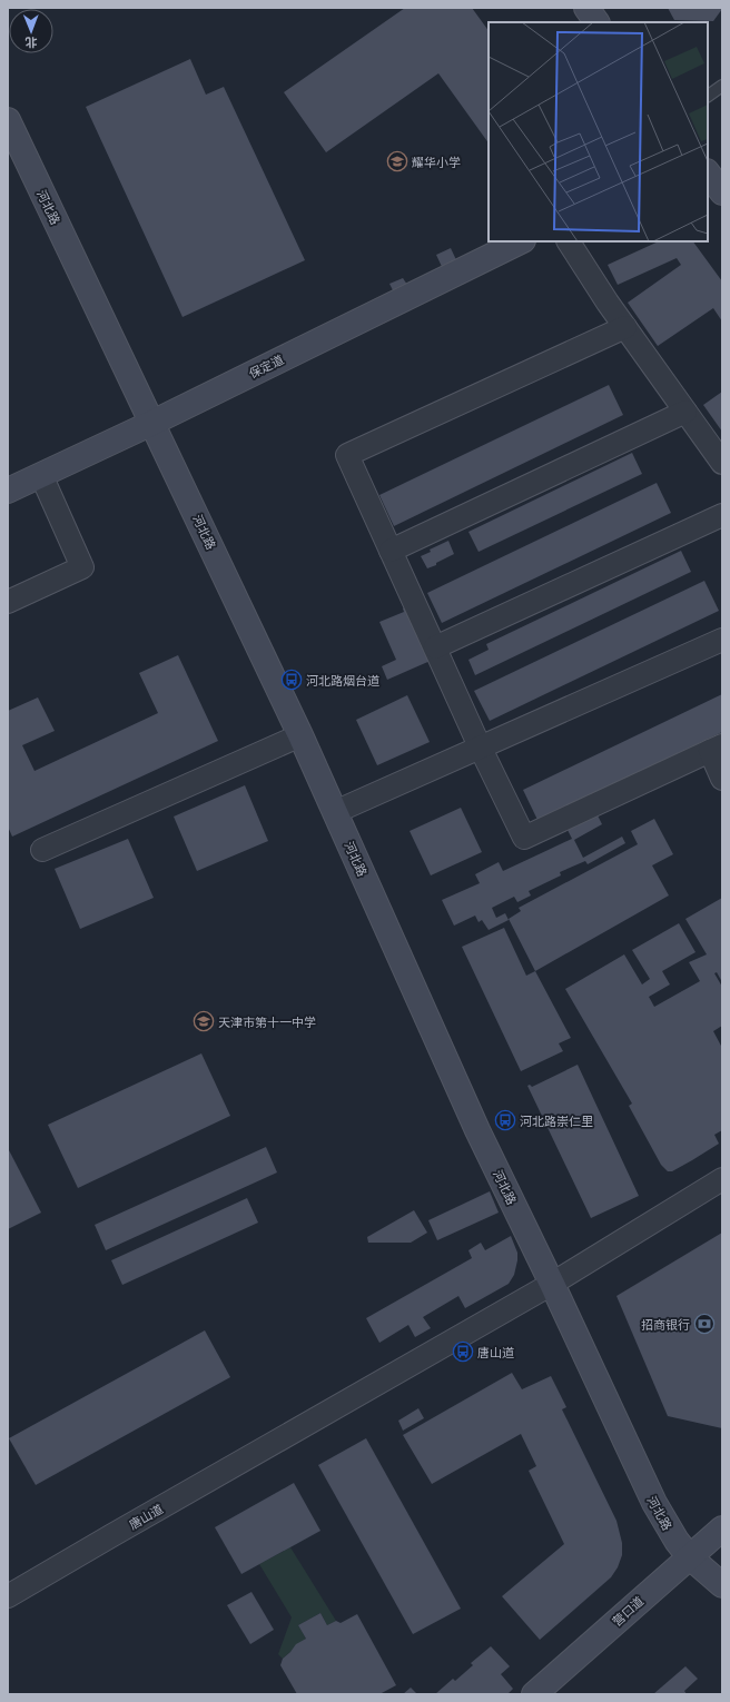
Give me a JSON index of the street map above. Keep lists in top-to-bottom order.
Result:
{
  "streets": {
    "street": [
      "河北路",
      "保定道",
      "唐山道",
      "营口道"
    ]
  },
  "crossings": [
    ["河北路", "保定道"],
    ["河北路", "唐山道"],
    ["河北路", "营口道"]
  ],
  "places": {
    "school or university": ["耀华小学", "天津市第十一中学"],
    "bus stop": ["河北路烟台道", "河北路崇仁里", "唐山道"],
    "bank": ["招商银行"]
  },
  "north": "bottom"
}
